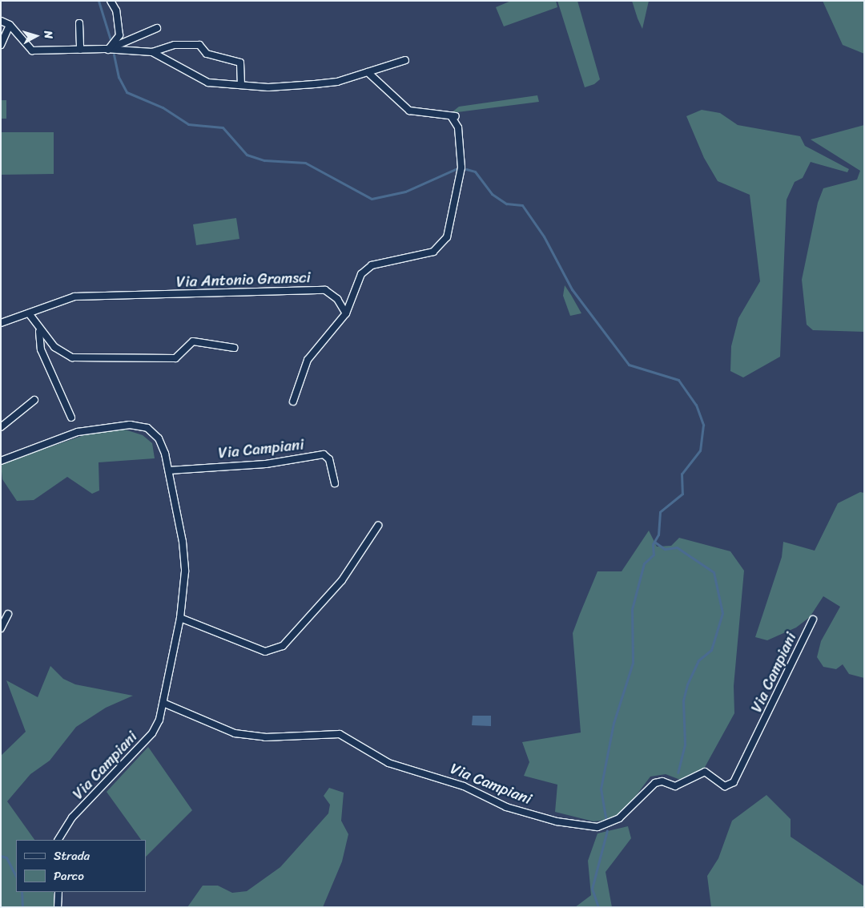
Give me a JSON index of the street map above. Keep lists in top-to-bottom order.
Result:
{
  "streets": {
    "street": ["Via Antonio Gramsci", "Via Campiani"]
  },
  "legend": ["Strada", "Parco"],
  "north": "right"
}
